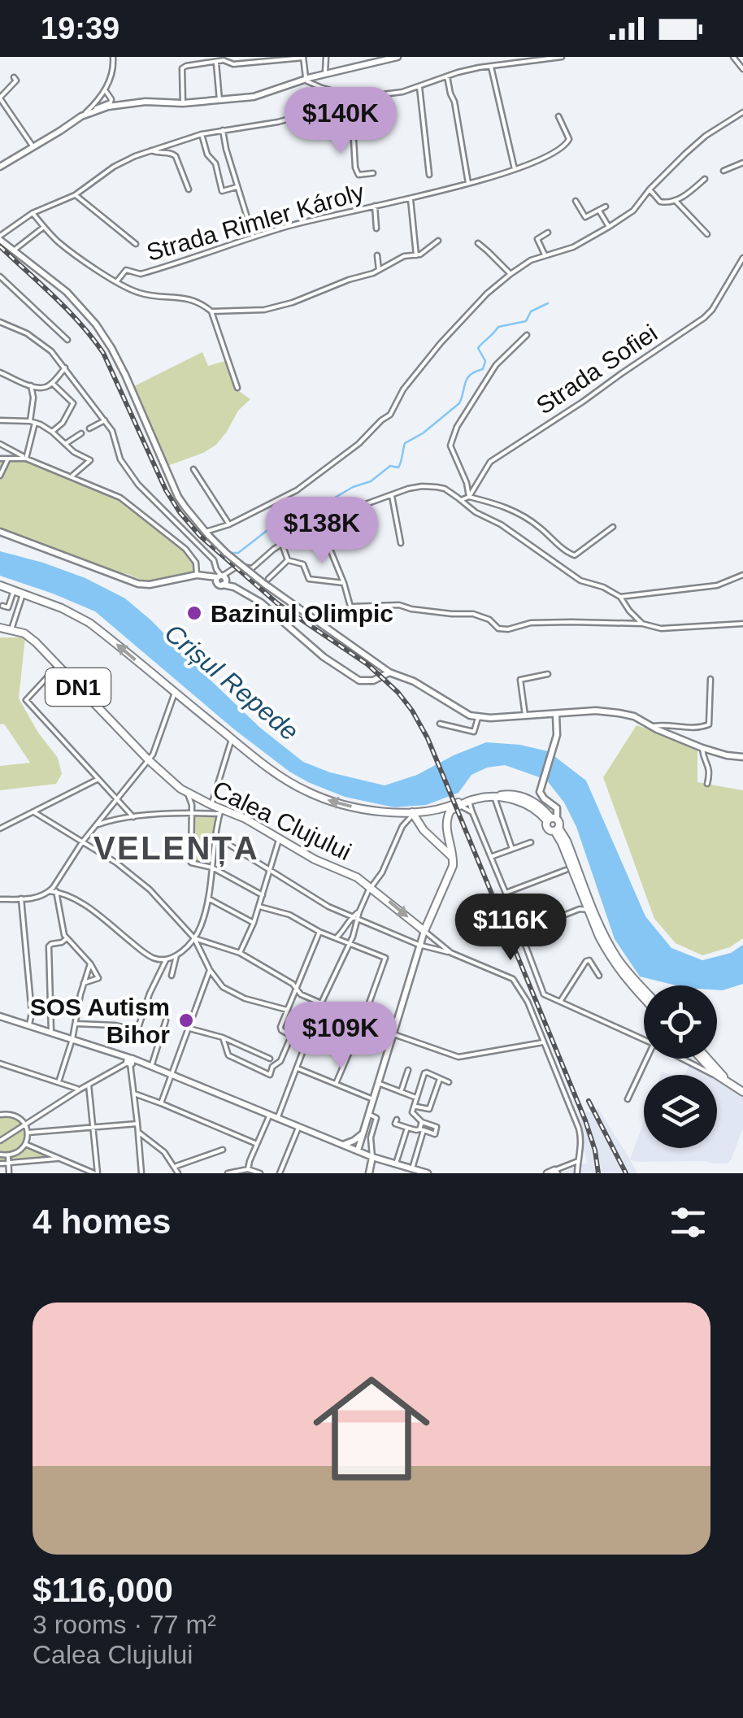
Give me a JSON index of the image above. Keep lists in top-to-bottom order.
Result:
{
  "streets": {
    "main road": ["DN1", "Calea Clujului"],
    "street": ["Strada Rimler Károly", "Strada Sofiei"]
  },
  "districts": ["VELENȚA"],
  "water": ["Crișul Repede"],
  "places": ["Bazinul Olimpic", "SOS Autism Bihor"],
  "page": {
    "status": "19:39",
    "price": [
      "$140K",
      "$138K",
      "$116K",
      "$109K"
    ],
    "heading": "4 homes",
    "list": [
      {
        "name": "$116,000",
        "note": "3 rooms · 77 m² · Calea Clujului"
      }
    ]
  }
}
